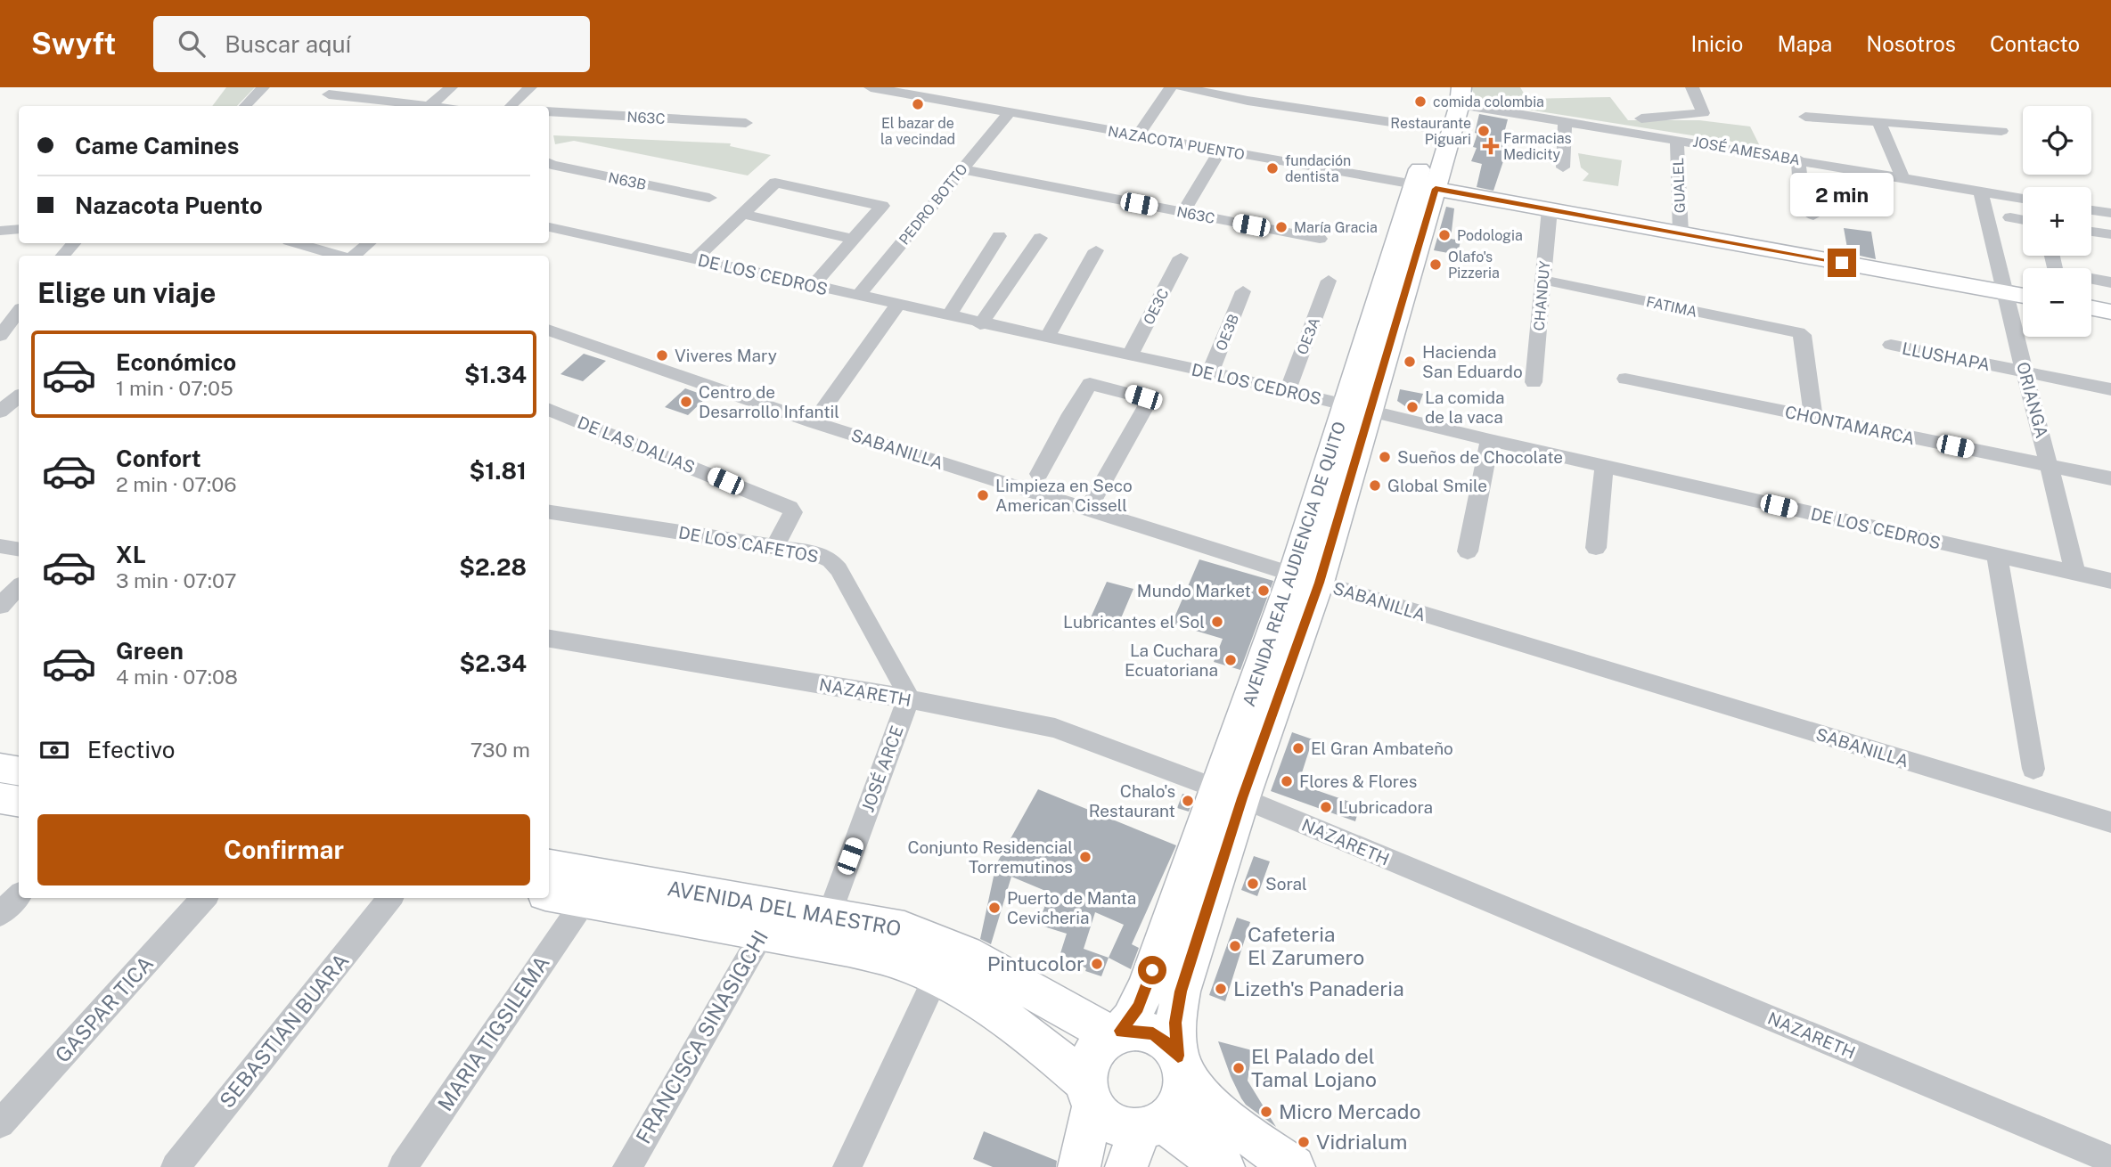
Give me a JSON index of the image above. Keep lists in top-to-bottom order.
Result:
{
  "streets": {
    "main road": ["NAZACOTA PUENTO", "AVENIDA REAL AUDIENCIA DE QUITO", "AVENIDA DEL MAESTRO"],
    "street": [
      "N63C",
      "JOSÉ AMESABA",
      "N63B",
      "GUALEL",
      "PEDRO BOTTO",
      "DE LOS CEDROS",
      "CHANDUY",
      "OE3C",
      "FATIMA",
      "OE3B",
      "OE3A",
      "LLUSHAPA",
      "ORIANGA",
      "CHONTAMARCA",
      "DE LAS DALIAS",
      "SABANILLA",
      "DE LOS CAFETOS",
      "NAZARETH",
      "JOSÉ ARCE",
      "GASPAR TICA",
      "SEBASTIAN BUARA",
      "MARIA TIGSILEMA",
      "FRANCISCA SINASIGCHI"
    ]
  },
  "crossings": [
    ["N63C", "PEDRO BOTTO"],
    ["NAZACOTA PUENTO", "GUALEL"],
    ["NAZACOTA PUENTO", "PEDRO BOTTO"],
    ["NAZACOTA PUENTO", "CHANDUY"],
    ["NAZACOTA PUENTO", "ORIANGA"],
    ["NAZACOTA PUENTO", "AVENIDA REAL AUDIENCIA DE QUITO"],
    ["JOSÉ AMESABA", "GUALEL"],
    ["JOSÉ AMESABA", "ORIANGA"],
    ["JOSÉ AMESABA", "AVENIDA REAL AUDIENCIA DE QUITO"],
    ["PEDRO BOTTO", "DE LOS CEDROS"],
    ["DE LOS CEDROS", "OE3C"],
    ["DE LOS CEDROS", "OE3B"],
    ["DE LOS CEDROS", "OE3A"],
    ["DE LOS CEDROS", "ORIANGA"],
    ["DE LOS CEDROS", "AVENIDA REAL AUDIENCIA DE QUITO"],
    ["CHANDUY", "FATIMA"],
    ["FATIMA", "CHONTAMARCA"],
    ["LLUSHAPA", "ORIANGA"],
    ["ORIANGA", "CHONTAMARCA"],
    ["DE LAS DALIAS", "DE LOS CAFETOS"],
    ["SABANILLA", "AVENIDA REAL AUDIENCIA DE QUITO"],
    ["DE LOS CAFETOS", "NAZARETH"],
    ["DE LOS CAFETOS", "JOSÉ ARCE"],
    ["AVENIDA REAL AUDIENCIA DE QUITO", "NAZARETH"],
    ["AVENIDA REAL AUDIENCIA DE QUITO", "AVENIDA DEL MAESTRO"],
    ["NAZARETH", "JOSÉ ARCE"],
    ["JOSÉ ARCE", "AVENIDA DEL MAESTRO"],
    ["AVENIDA DEL MAESTRO", "MARIA TIGSILEMA"],
    ["AVENIDA DEL MAESTRO", "FRANCISCA SINASIGCHI"]
  ],
  "places": {
    "other": [
      "comida colombia",
      "El bazar de la vecindad",
      "Restaurante Piguari",
      "fundación dentista",
      "María Gracia",
      "Podologia",
      "Olafo's Pizzeria",
      "Viveres Mary",
      "Hacienda San Eduardo",
      "Centro de Desarrollo Infantil",
      "La comida de la vaca",
      "Sueños de Chocolate",
      "Global Smile",
      "Limpieza en Seco American Cissell",
      "Mundo Market",
      "Lubricantes el Sol",
      "La Cuchara Ecuatoriana",
      "El Gran Ambateño",
      "Flores & Flores",
      "Chalo's Restaurant",
      "Lubricadora",
      "Conjunto Residencial Torremutinos",
      "Soral",
      "Puerto de Manta Cevicheria",
      "Cafeteria El Zarumero",
      "Pintucolor",
      "Lizeth's Panaderia",
      "El Palado del Tamal Lojano",
      "Micro Mercado",
      "Vidrialum"
    ],
    "health": ["Farmacias Medicity"]
  },
  "page": {
    "header": "Swyft",
    "search": "Buscar aquí",
    "nav": [
      "Inicio",
      "Mapa",
      "Nosotros",
      "Contacto"
    ],
    "map_buttons": ["+", "−"],
    "banner": ["Came Camines", "Nazacota Puento"],
    "bubble": "2 min",
    "heading": "Elige un viaje",
    "list": [
      {
        "name": "Económico",
        "note": "1 min · 07:05",
        "value": "$1.34"
      },
      {
        "name": "Confort",
        "note": "2 min · 07:06",
        "value": "$1.81"
      },
      {
        "name": "XL",
        "note": "3 min · 07:07",
        "value": "$2.28"
      },
      {
        "name": "Green",
        "note": "4 min · 07:08",
        "value": "$2.34"
      }
    ],
    "pay": ["Efectivo", "730 m"],
    "buttons": "Confirmar"
  }
}
